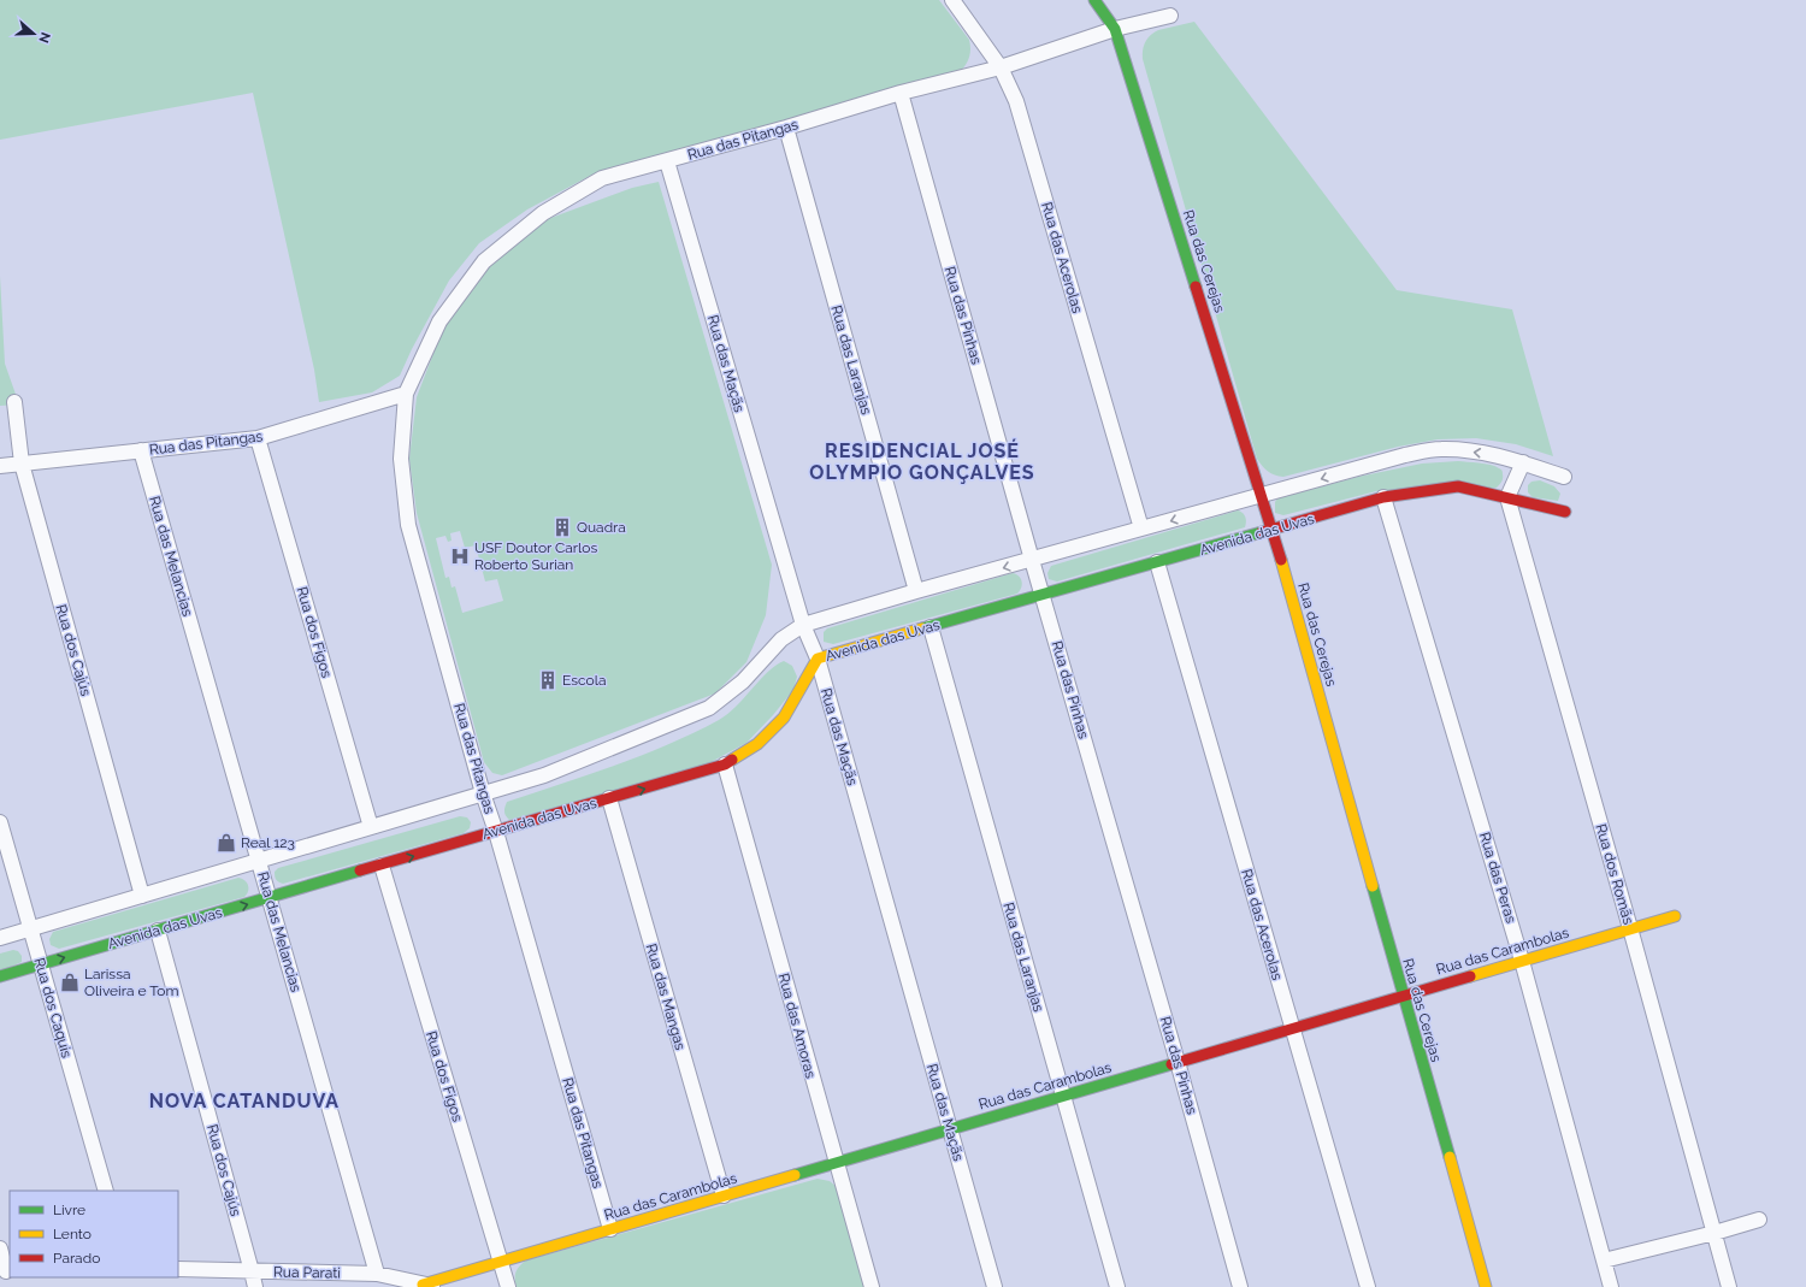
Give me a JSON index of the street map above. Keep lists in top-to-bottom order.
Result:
{
  "streets": {
    "street": [
      "Rua das Pitangas",
      "Rua das Acerolas",
      "Rua das Cerejas",
      "Rua das Pinhas",
      "Rua das Laranjas",
      "Rua das Maçãs",
      "Avenida das Uvas",
      "Rua das Melancias",
      "Rua dos Figos",
      "Rua dos Cajús",
      "Rua dos Romãs",
      "Rua das Peras",
      "Rua das Carambolas",
      "Rua das Mangas",
      "Rua dos Caquis",
      "Rua das Amoras",
      "Rua Parati"
    ]
  },
  "crossings": [
    ["Rua das Pitangas", "Rua das Acerolas"],
    ["Rua das Pitangas", "Rua das Cerejas"],
    ["Rua das Pitangas", "Rua das Pinhas"],
    ["Rua das Pitangas", "Rua das Laranjas"],
    ["Rua das Pitangas", "Rua das Maçãs"],
    ["Rua das Pitangas", "Avenida das Uvas"],
    ["Rua das Pitangas", "Rua das Melancias"],
    ["Rua das Pitangas", "Rua dos Figos"],
    ["Rua das Pitangas", "Rua dos Cajús"],
    ["Rua das Pitangas", "Rua das Carambolas"],
    ["Rua das Acerolas", "Avenida das Uvas"],
    ["Rua das Acerolas", "Rua das Carambolas"],
    ["Rua das Cerejas", "Avenida das Uvas"],
    ["Rua das Cerejas", "Rua das Carambolas"],
    ["Rua das Pinhas", "Avenida das Uvas"],
    ["Rua das Pinhas", "Rua das Carambolas"],
    ["Rua das Laranjas", "Avenida das Uvas"],
    ["Rua das Laranjas", "Rua das Carambolas"],
    ["Rua das Maçãs", "Avenida das Uvas"],
    ["Rua das Maçãs", "Rua das Carambolas"],
    ["Avenida das Uvas", "Rua das Melancias"],
    ["Avenida das Uvas", "Rua dos Figos"],
    ["Avenida das Uvas", "Rua dos Cajús"],
    ["Avenida das Uvas", "Rua dos Romãs"],
    ["Avenida das Uvas", "Rua das Peras"],
    ["Avenida das Uvas", "Rua das Mangas"],
    ["Avenida das Uvas", "Rua dos Caquis"],
    ["Avenida das Uvas", "Rua das Amoras"],
    ["Rua das Melancias", "Rua Parati"],
    ["Rua dos Figos", "Rua das Carambolas"],
    ["Rua dos Cajús", "Rua Parati"],
    ["Rua dos Romãs", "Rua das Carambolas"],
    ["Rua das Peras", "Rua das Carambolas"],
    ["Rua das Carambolas", "Rua das Mangas"],
    ["Rua das Carambolas", "Rua das Amoras"],
    ["Rua das Carambolas", "Rua Parati"]
  ],
  "districts": ["RESIDENCIAL JOSÉ OLYMPIO GONÇALVES", "NOVA CATANDUVA"],
  "places": {
    "building": ["Quadra", "Escola"],
    "hospital": ["USF Doutor Carlos Roberto Surian"],
    "shop": ["Real 123", "Larissa Oliveira e Tom"]
  },
  "legend": ["Livre", "Lento", "Parado"],
  "north": "right"
}
